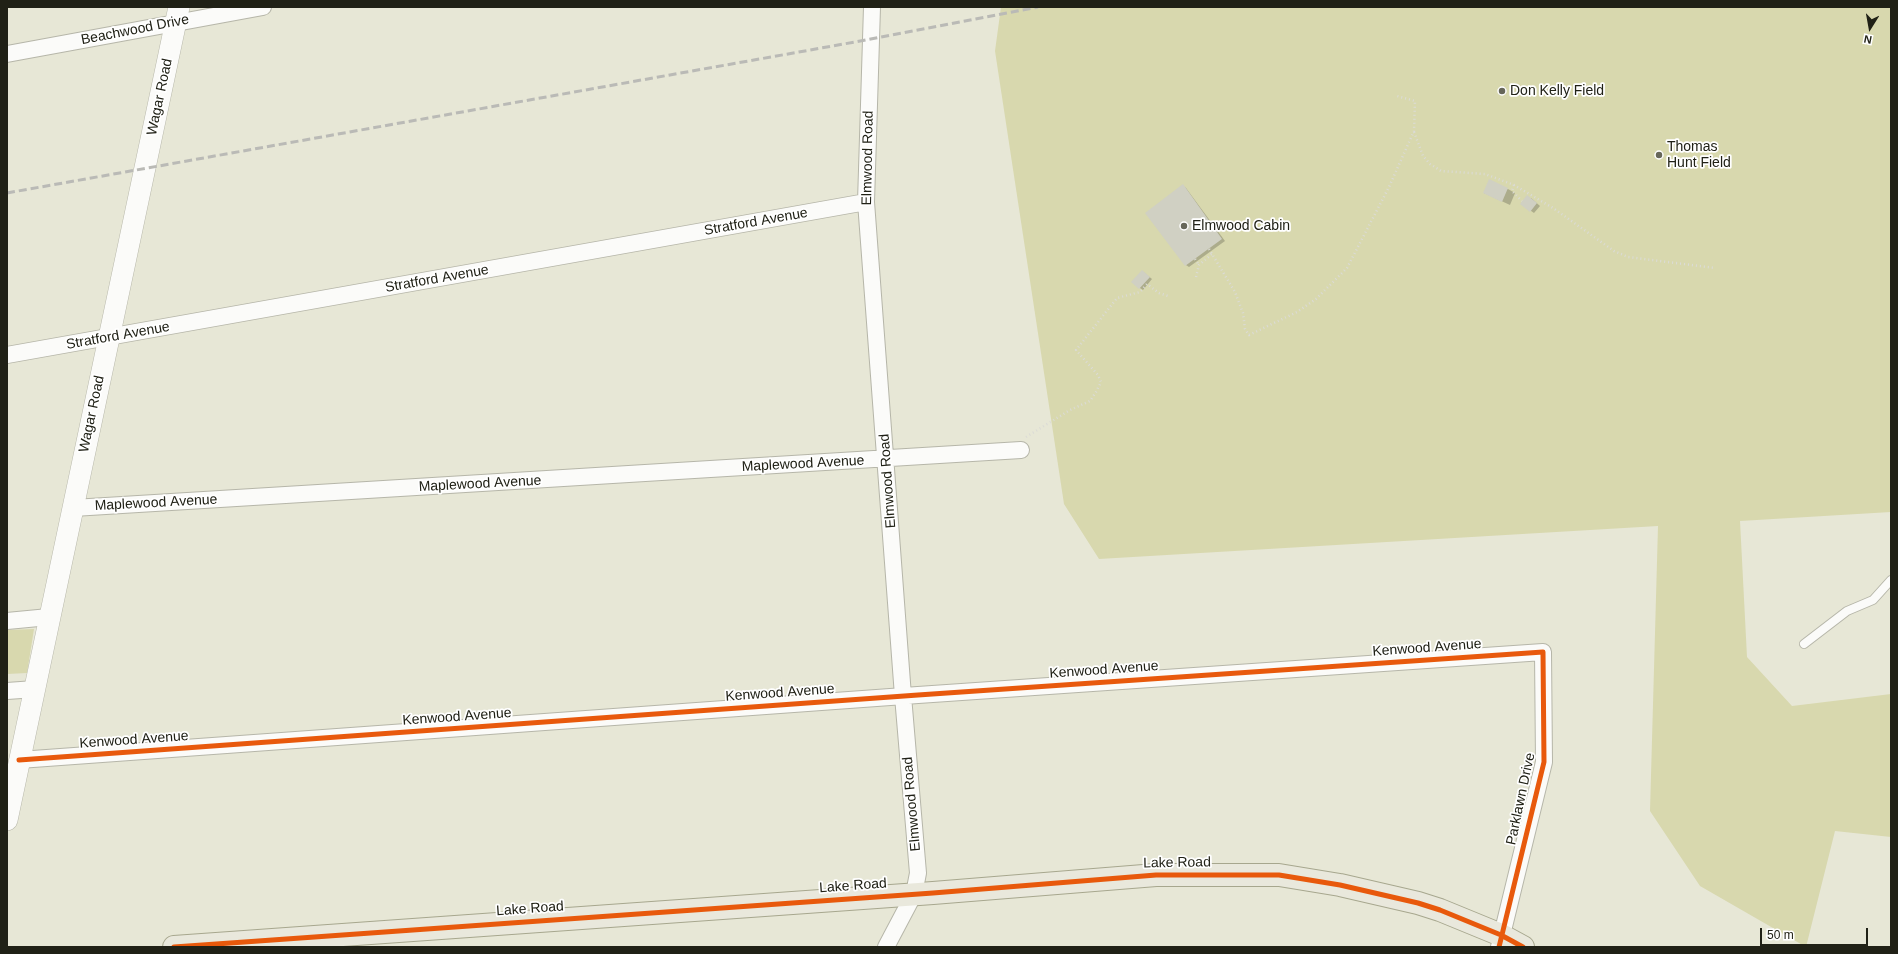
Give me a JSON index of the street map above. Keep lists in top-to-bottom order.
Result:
{
  "streets": {
    "main road": ["Lake Road"],
    "street": [
      "Beachwood Drive",
      "Wagar Road",
      "Elmwood Road",
      "Stratford Avenue",
      "Maplewood Avenue",
      "Kenwood Avenue",
      "Parklawn Drive"
    ]
  },
  "crossings": [
    ["Beachwood Drive", "Wagar Road"],
    ["Wagar Road", "Stratford Avenue"],
    ["Wagar Road", "Maplewood Avenue"],
    ["Wagar Road", "Kenwood Avenue"],
    ["Elmwood Road", "Stratford Avenue"],
    ["Elmwood Road", "Maplewood Avenue"],
    ["Elmwood Road", "Kenwood Avenue"],
    ["Elmwood Road", "Lake Road"],
    ["Kenwood Avenue", "Parklawn Drive"],
    ["Parklawn Drive", "Lake Road"]
  ],
  "places": ["Don Kelly Field", "Thomas Hunt Field", "Elmwood Cabin"],
  "scale_bar": "50 m",
  "north": "bottom"
}
